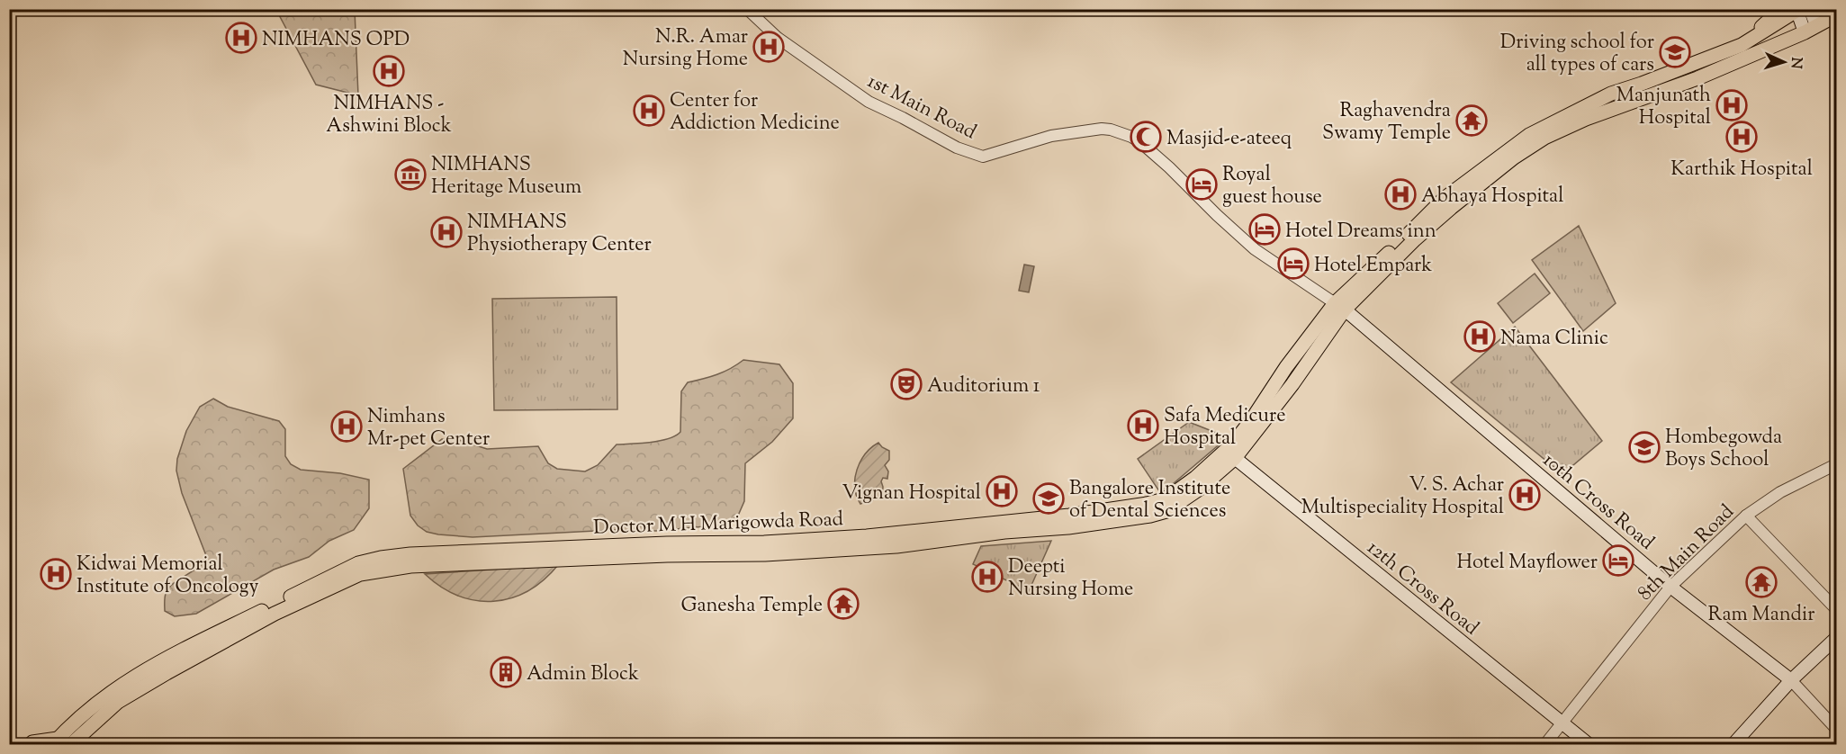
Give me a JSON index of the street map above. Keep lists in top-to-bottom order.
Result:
{
  "streets": {
    "main road": ["10th Cross Road", "Doctor M H Marigowda Road", "12th Cross Road"],
    "street": ["1st Main Road", "8th Main Road"]
  },
  "crossings": [
    ["1st Main Road", "10th Cross Road"],
    ["1st Main Road", "Doctor M H Marigowda Road"],
    ["10th Cross Road", "Doctor M H Marigowda Road"],
    ["10th Cross Road", "8th Main Road"],
    ["Doctor M H Marigowda Road", "12th Cross Road"],
    ["8th Main Road", "12th Cross Road"]
  ],
  "places": {
    "hospital": [
      "NIMHANS OPD",
      "N.R. Amar Nursing Home",
      "NIMHANS - Ashwini Block",
      "Manjunath Hospital",
      "Center for Addiction Medicine",
      "Karthik Hospital",
      "Abhaya Hospital",
      "NIMHANS Physiotherapy Center",
      "Nama Clinic",
      "Safa Medicure Hospital",
      "Nimhans Mr-pet Center",
      "Vignan Hospital",
      "V. S. Achar Multispeciality Hospital",
      "Kidwai Memorial Institute of Oncology",
      "Deepti Nursing Home"
    ],
    "school or university": ["Driving school for all types of cars", "Hombegowda Boys School", "Bangalore Institute of Dental Sciences"],
    "temple": ["Raghavendra Swamy Temple", "Ram Mandir", "Ganesha Temple"],
    "mosque": ["Masjid-e-ateeq"],
    "museum": ["NIMHANS Heritage Museum"],
    "hotel": [
      "Royal guest house",
      "Hotel Dreams inn",
      "Hotel Empark",
      "Hotel Mayflower"
    ],
    "theatre": ["Auditorium 1"],
    "building": ["Admin Block"]
  },
  "north": "right"
}
